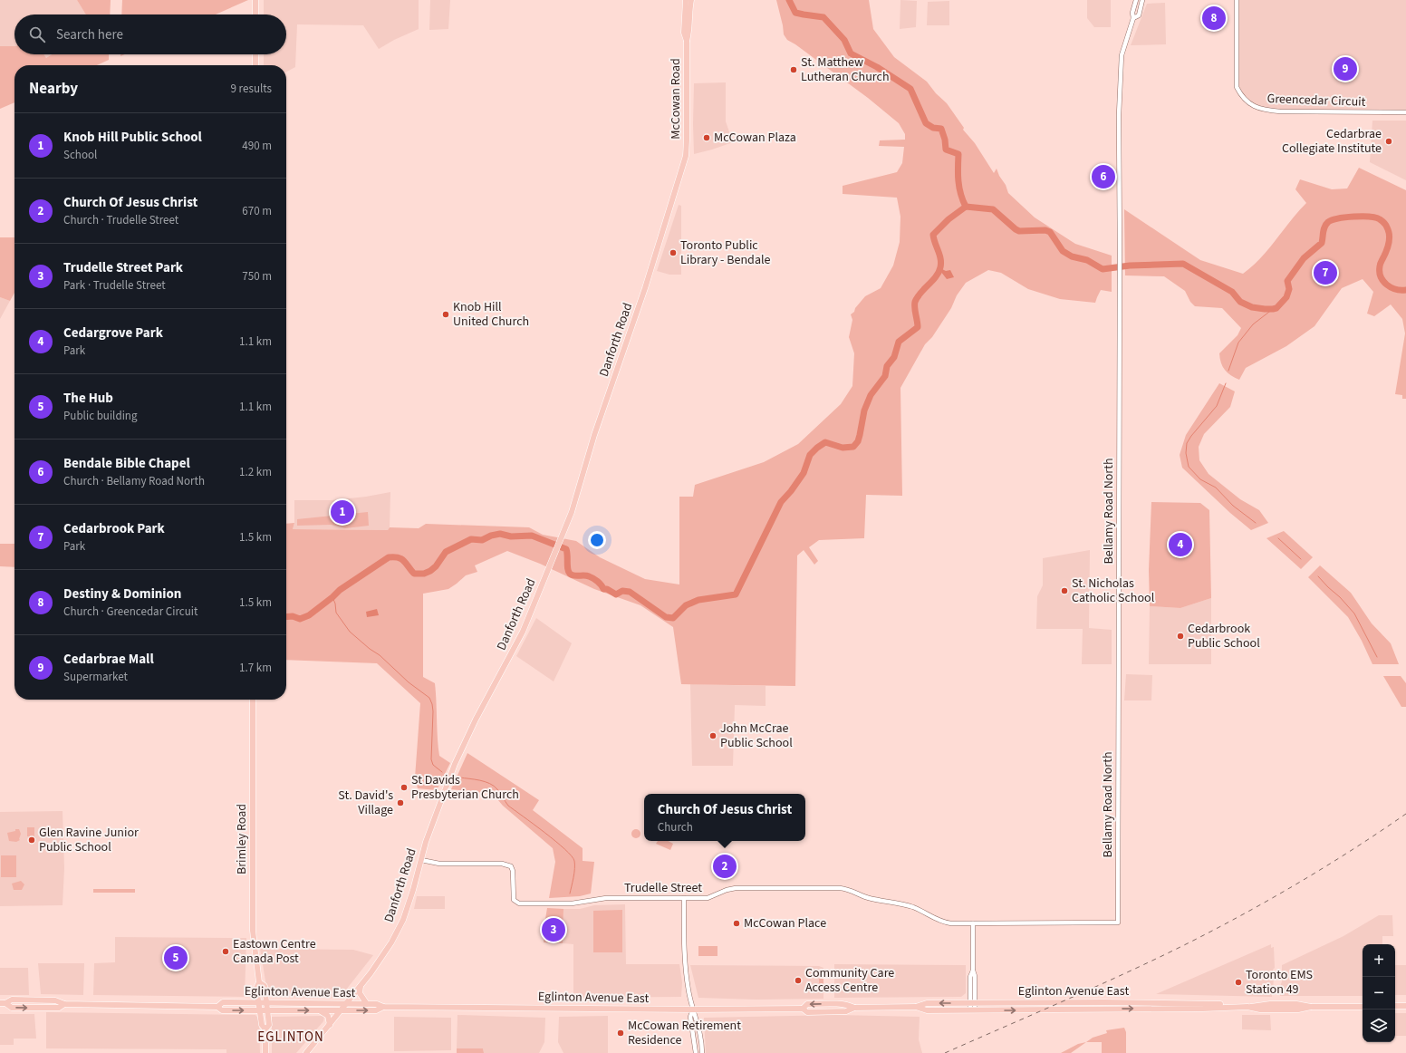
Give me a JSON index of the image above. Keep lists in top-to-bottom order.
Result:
{
  "streets": {
    "main road": [
      "McCowan Road",
      "Danforth Road",
      "Brimley Road",
      "Eglinton Avenue East"
    ],
    "street": ["Greencedar Circuit", "Bellamy Road North", "Trudelle Street"]
  },
  "crossings": [
    ["McCowan Road", "Danforth Road"],
    ["Danforth Road", "Trudelle Street"],
    ["Danforth Road", "Eglinton Avenue East"],
    ["Bellamy Road North", "Trudelle Street"],
    ["Brimley Road", "Eglinton Avenue East"]
  ],
  "districts": ["EGLINTON"],
  "places": [
    "St. Matthew Lutheran Church",
    "McCowan Plaza",
    "Cedarbrae Collegiate Institute",
    "Toronto Public Library - Bendale",
    "Knob Hill United Church",
    "St. Nicholas Catholic School",
    "Cedarbrook Public School",
    "John McCrae Public School",
    "St Davids Presbyterian Church",
    "St. David's Village",
    "Glen Ravine Junior Public School",
    "McCowan Place",
    "Eastown Centre Canada Post",
    "Community Care Access Centre",
    "Toronto EMS Station 49",
    "McCowan Retirement Residence"
  ],
  "page": {
    "pins": [
      "8",
      "9",
      "6",
      "7",
      "1",
      "4",
      "2",
      "3",
      "5"
    ],
    "search": "Search here",
    "heading": ["Nearby", "9 results"],
    "list": [
      {
        "mark": "1",
        "name": "Knob Hill Public School",
        "note": "School",
        "value": "490 m"
      },
      {
        "mark": "2",
        "name": "Church Of Jesus Christ",
        "note": "Church · Trudelle Street",
        "value": "670 m"
      },
      {
        "mark": "3",
        "name": "Trudelle Street Park",
        "note": "Park · Trudelle Street",
        "value": "750 m"
      },
      {
        "mark": "4",
        "name": "Cedargrove Park",
        "note": "Park",
        "value": "1.1 km"
      },
      {
        "mark": "5",
        "name": "The Hub",
        "note": "Public building",
        "value": "1.1 km"
      },
      {
        "mark": "6",
        "name": "Bendale Bible Chapel",
        "note": "Church · Bellamy Road North",
        "value": "1.2 km"
      },
      {
        "mark": "7",
        "name": "Cedarbrook Park",
        "note": "Park",
        "value": "1.5 km"
      },
      {
        "mark": "8",
        "name": "Destiny & Dominion",
        "note": "Church · Greencedar Circuit",
        "value": "1.5 km"
      },
      {
        "mark": "9",
        "name": "Cedarbrae Mall",
        "note": "Supermarket",
        "value": "1.7 km"
      }
    ],
    "popup": ["Church Of Jesus Christ", "Church"],
    "map_buttons": ["+", "−"]
  }
}
